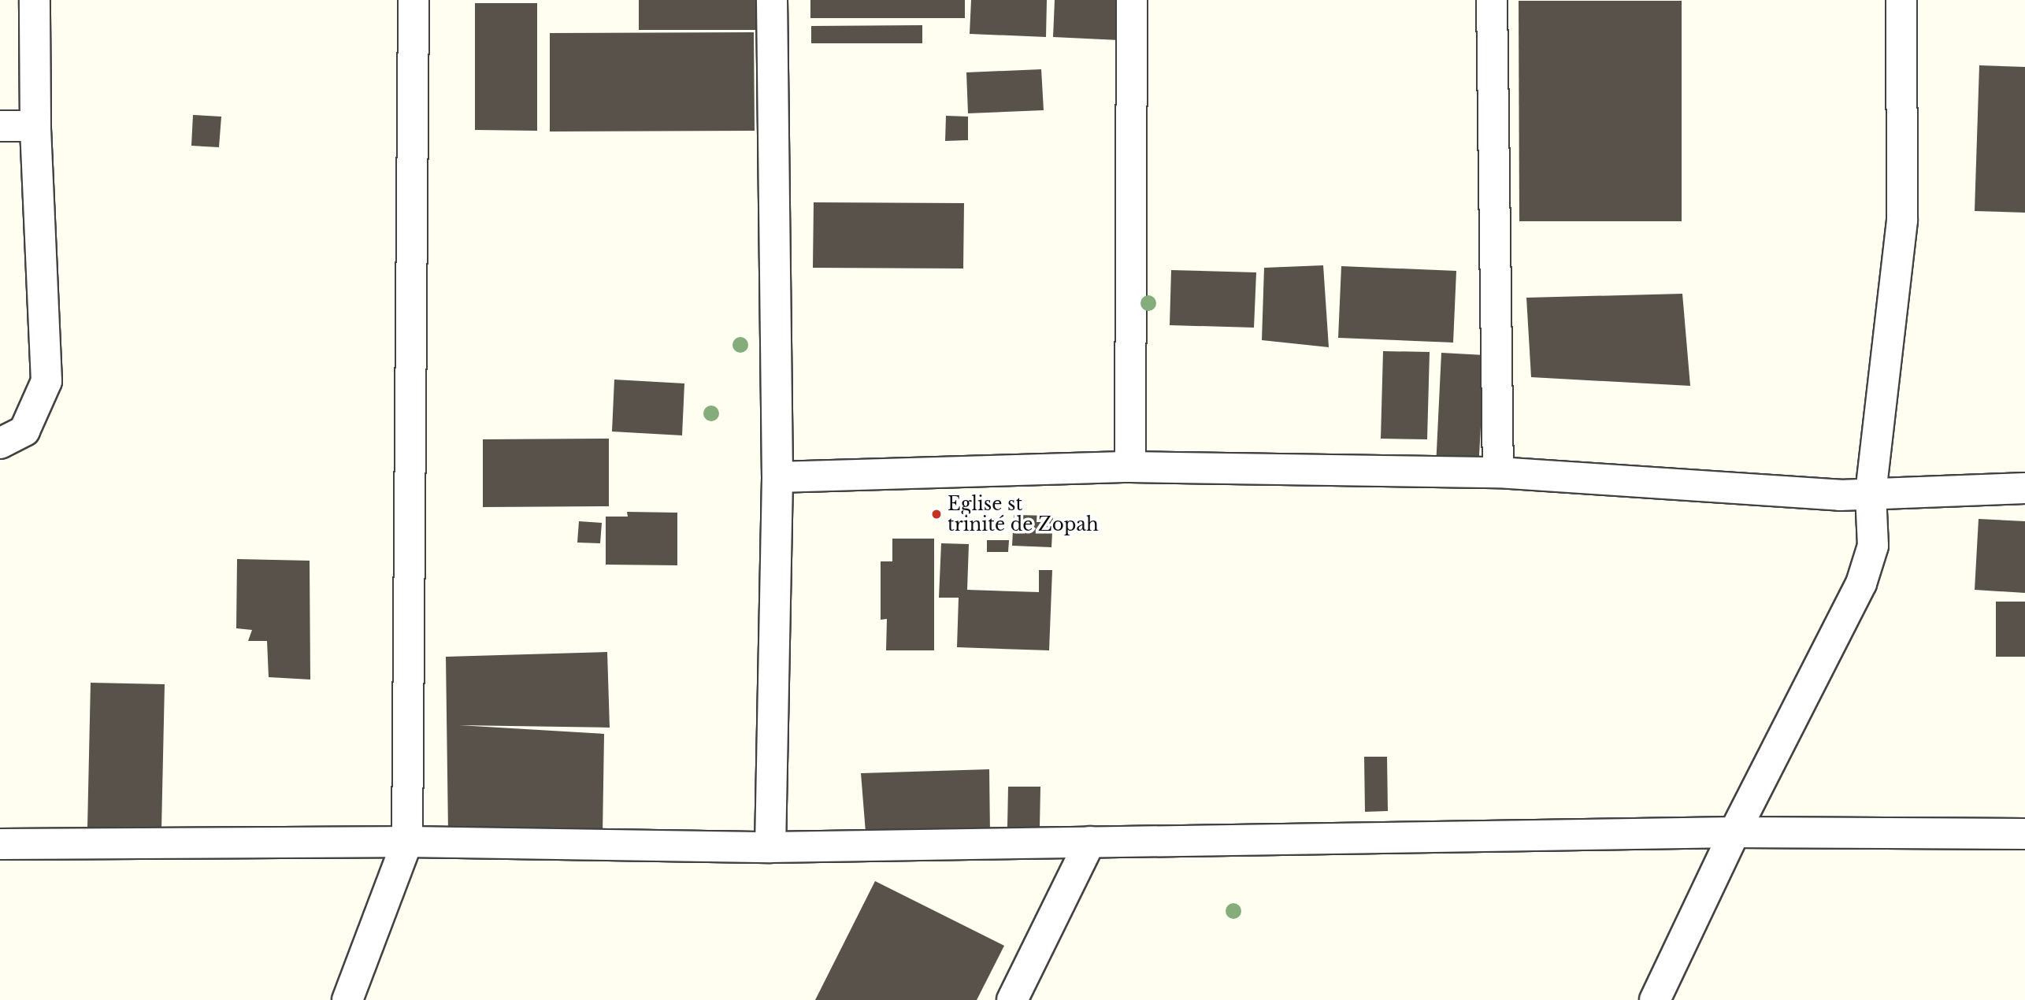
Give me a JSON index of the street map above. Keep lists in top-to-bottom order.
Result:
{
  "places": ["Eglise st trinité de Zopah"]
}
